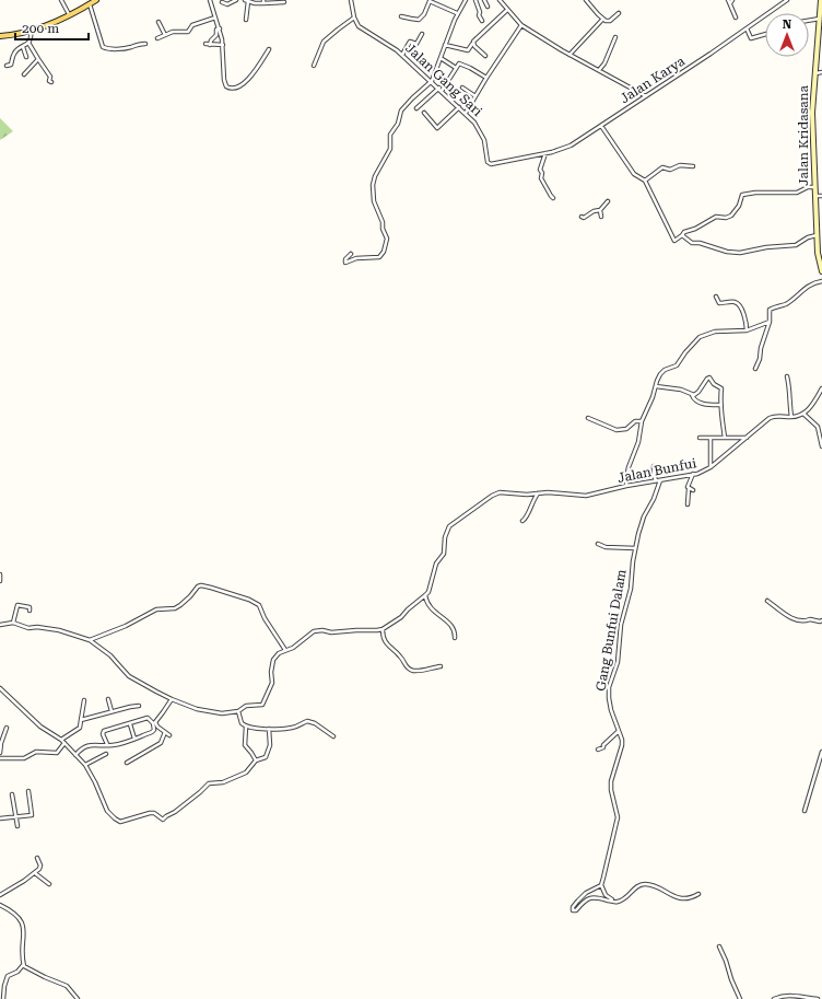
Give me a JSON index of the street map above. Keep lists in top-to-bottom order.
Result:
{
  "streets": {
    "street": [
      "Jalan Gang Sari",
      "Jalan Karya",
      "Jalan Kridasana",
      "Jalan Bunfui",
      "Gang Bunfui Dalam"
    ]
  },
  "crossings": [
    ["Jalan Gang Sari", "Jalan Karya"],
    ["Jalan Bunfui", "Gang Bunfui Dalam"]
  ],
  "scale_bar": "200 m",
  "north": "top"
}
